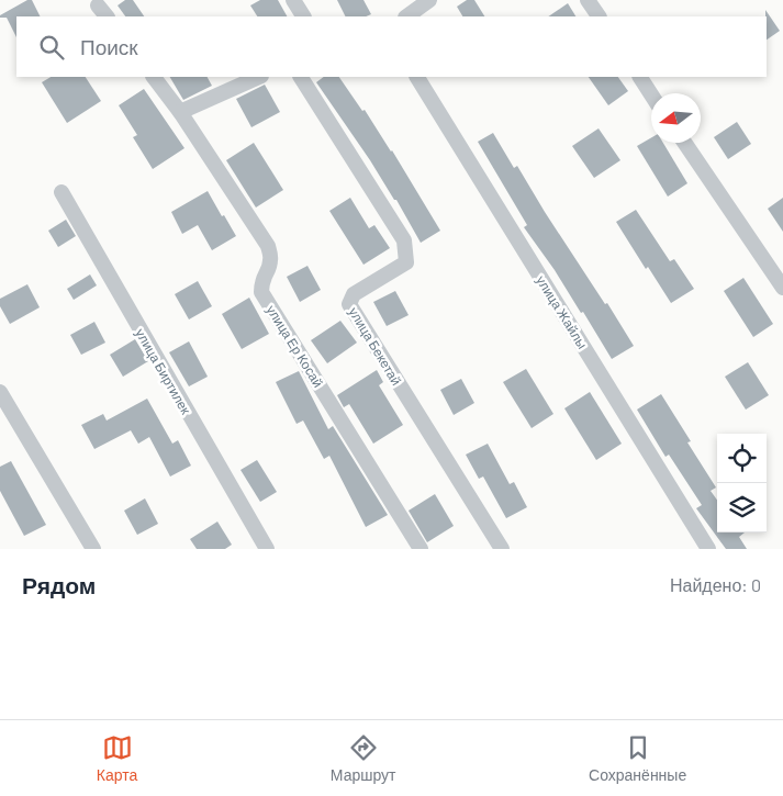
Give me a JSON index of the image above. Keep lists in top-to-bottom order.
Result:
{
  "streets": {
    "street": [
      "улица Жайлы",
      "улица Ер Косай",
      "улица Бекетай",
      "улица Биртилек"
    ]
  },
  "north": "left",
  "page": {
    "search": "Поиск",
    "heading": ["Рядом", "Найдено: 0"],
    "nav": ["Карта", "Маршрут", "Сохранённые"]
  }
}
